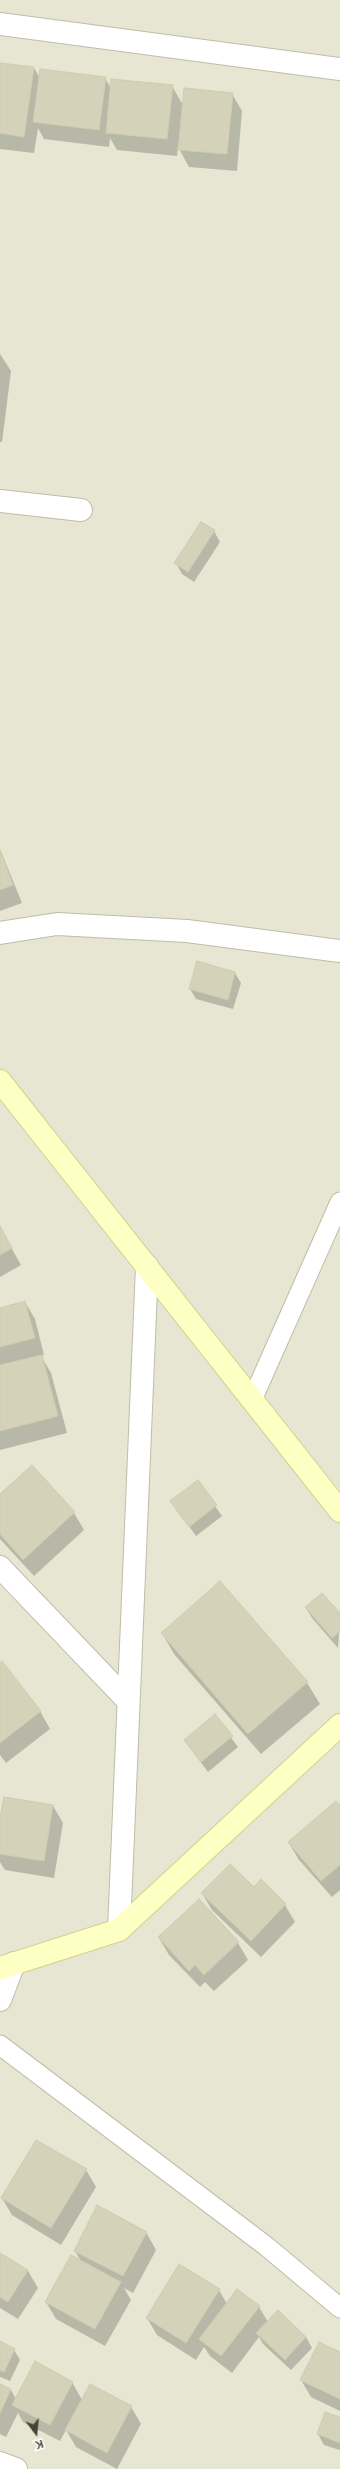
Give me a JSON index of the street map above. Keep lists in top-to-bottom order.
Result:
{
  "north": "bottom"
}
